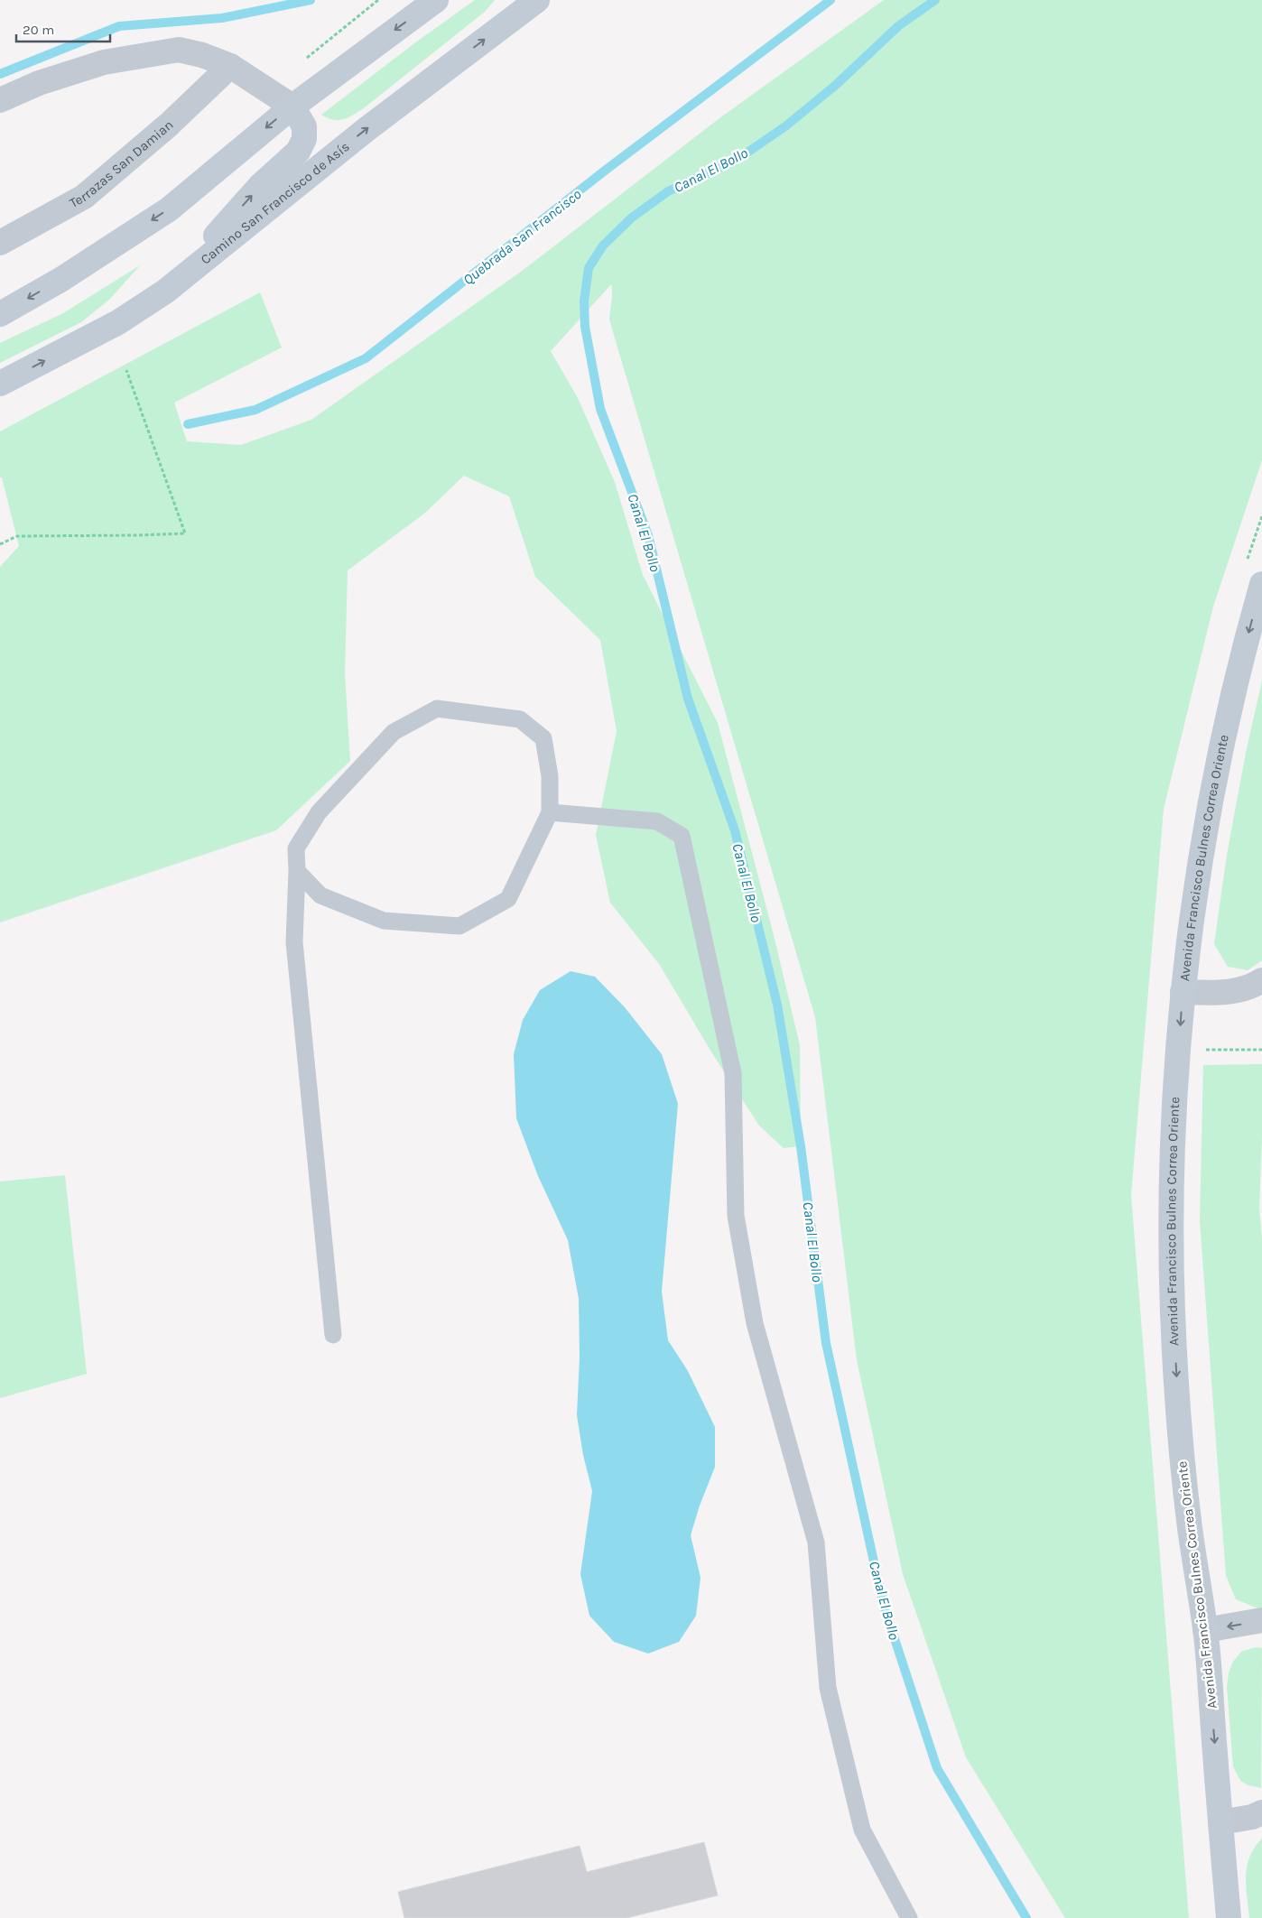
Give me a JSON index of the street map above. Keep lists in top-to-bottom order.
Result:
{
  "streets": {
    "main road": ["Camino San Francisco de Asís", "Avenida Francisco Bulnes Correa Oriente"],
    "street": ["Terrazas San Damian"]
  },
  "one_way": ["Avenida Francisco Bulnes Correa Oriente"],
  "water": ["Canal El Bollo", "Quebrada San Francisco"],
  "scale_bar": "20 m"
}
